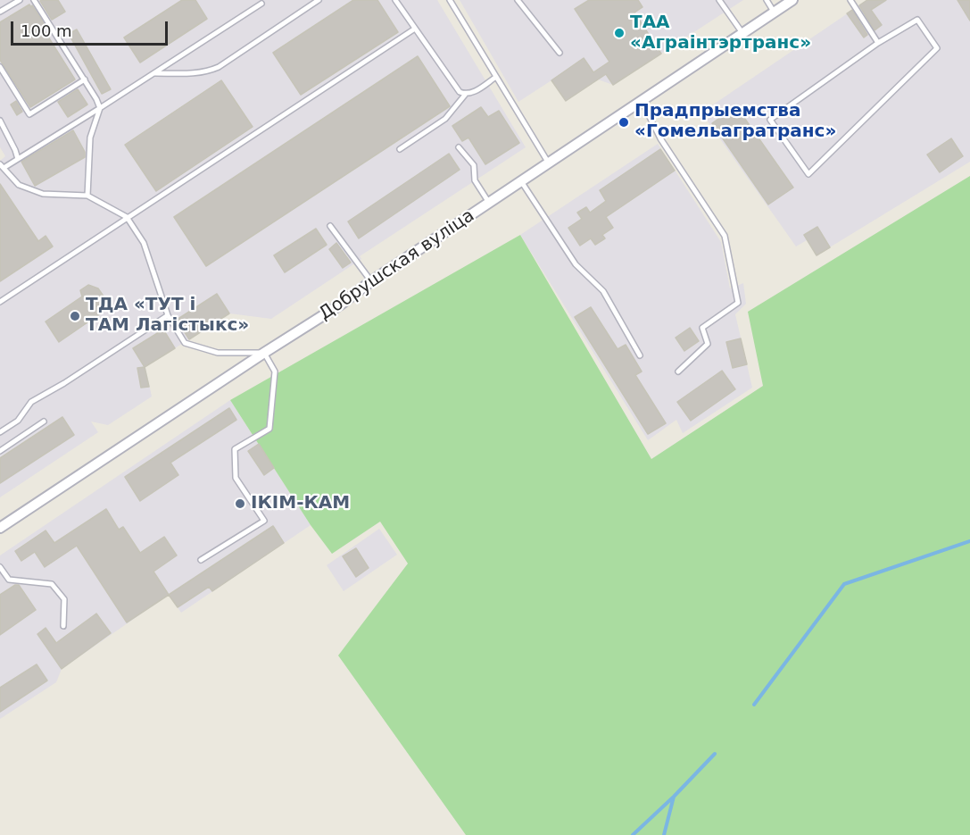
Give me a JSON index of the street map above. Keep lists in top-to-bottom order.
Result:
{
  "streets": {
    "street": ["Добрушская вуліца"]
  },
  "places": [
    "ТАА «Аграінтэртранс»",
    "Прадпрыемства «Гомельагратранс»",
    "ТДА «ТУТ і ТАМ Лагістыкс»",
    "ІКІМ-КАМ"
  ],
  "scale_bar": "100 m"
}
